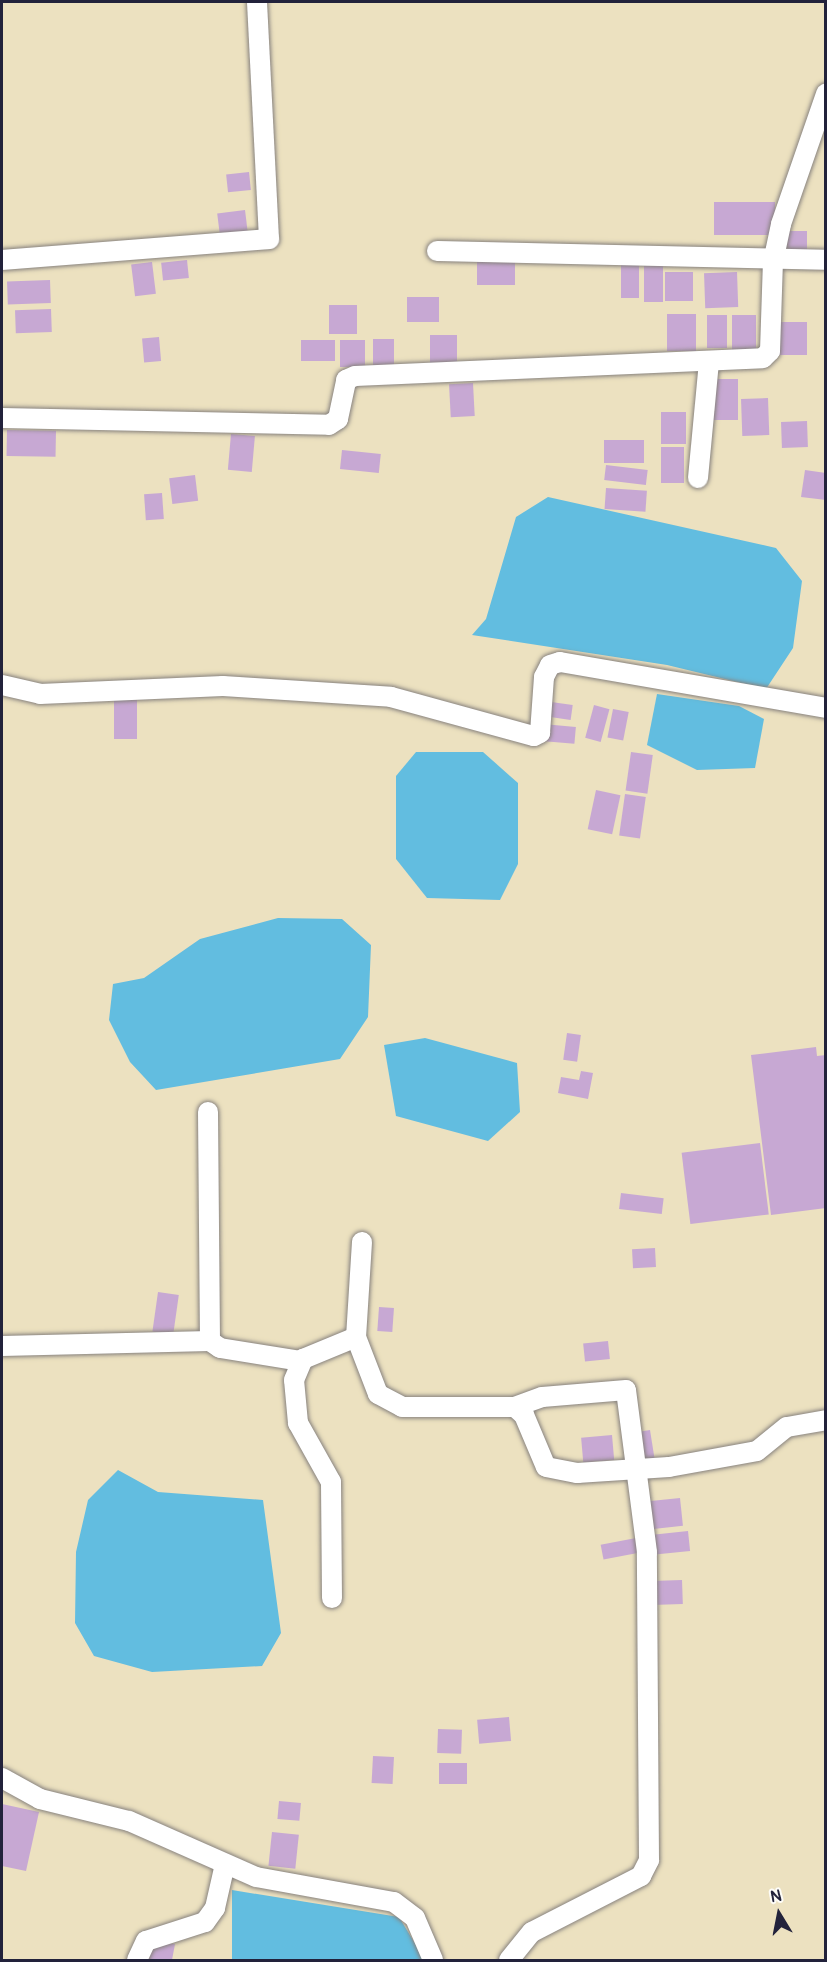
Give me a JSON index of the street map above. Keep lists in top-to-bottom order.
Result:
{
  "north": "top"
}
